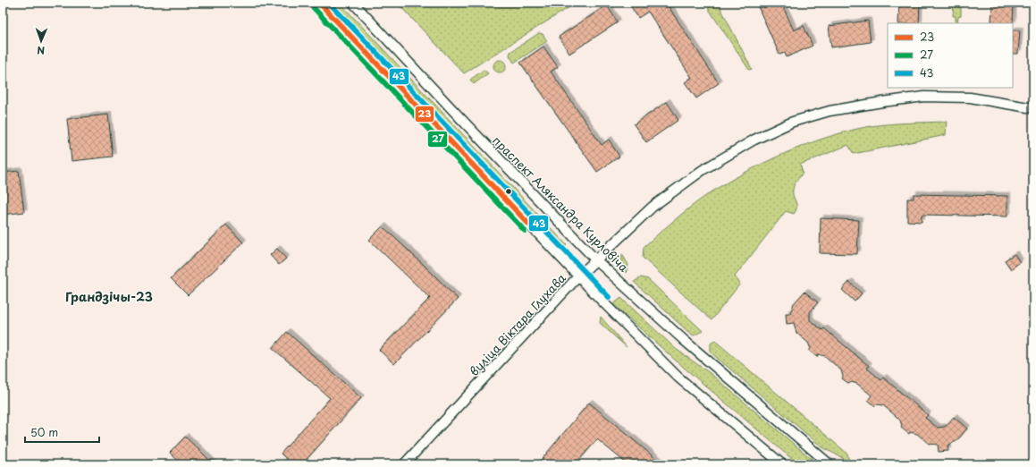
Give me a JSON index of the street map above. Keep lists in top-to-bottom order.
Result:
{
  "streets": {
    "street": ["праспект Аляксандра Курловіча", "вуліца Віктара Глухава"]
  },
  "crossings": [
    ["праспект Аляксандра Курловіча", "вуліца Віктара Глухава"]
  ],
  "districts": ["Грандзічы-23"],
  "lines": ["transit line 23", "transit line 43", "transit line 27"],
  "legend": ["23", "27", "43"],
  "scale_bar": "50 m",
  "north": "bottom"
}
